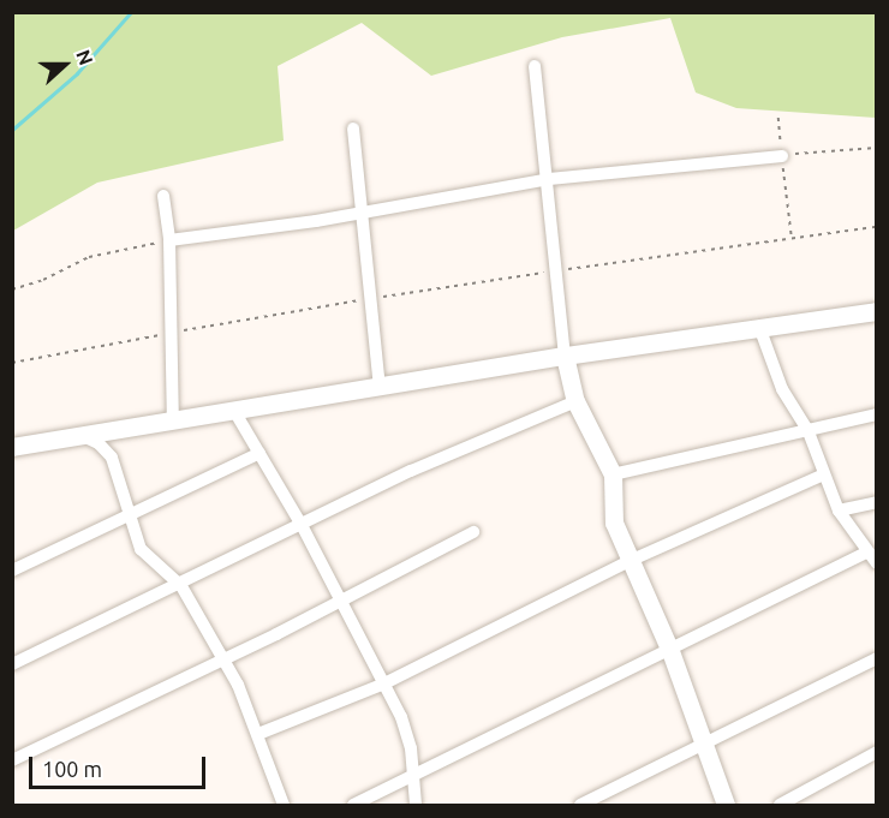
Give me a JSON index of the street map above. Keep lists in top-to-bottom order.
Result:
{
  "scale_bar": "100 m",
  "north": "right"
}
